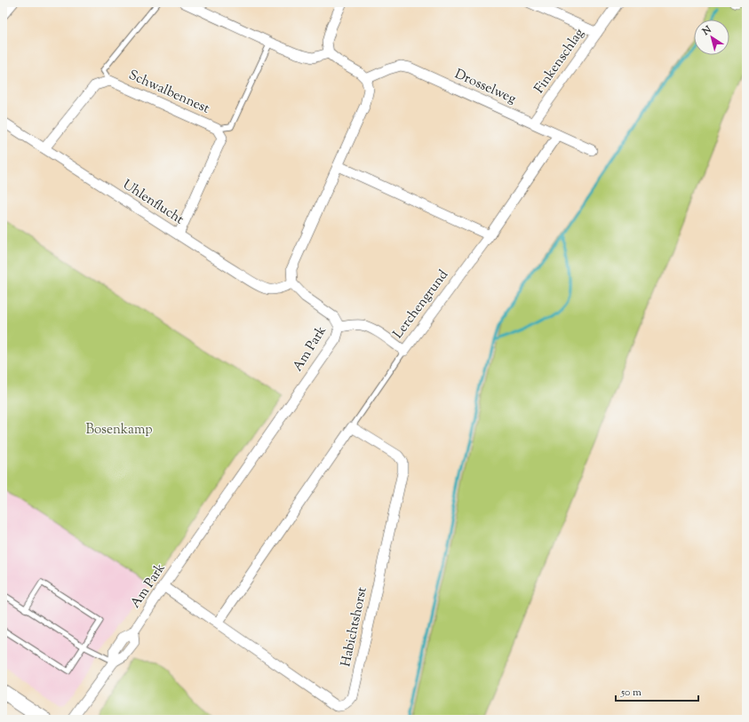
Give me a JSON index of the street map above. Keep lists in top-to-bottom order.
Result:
{
  "streets": {
    "street": [
      "Finkenschlag",
      "Drosselweg",
      "Schwalbennest",
      "Uhlenflucht",
      "Lerchengrund",
      "Am Park",
      "Habichtshorst"
    ]
  },
  "crossings": [
    ["Finkenschlag", "Drosselweg"],
    ["Drosselweg", "Lerchengrund"],
    ["Schwalbennest", "Uhlenflucht"],
    ["Uhlenflucht", "Am Park"],
    ["Lerchengrund", "Am Park"],
    ["Am Park", "Habichtshorst"]
  ],
  "parks": ["Bosenkamp"],
  "scale_bar": "50 m",
  "north": "top left"
}
